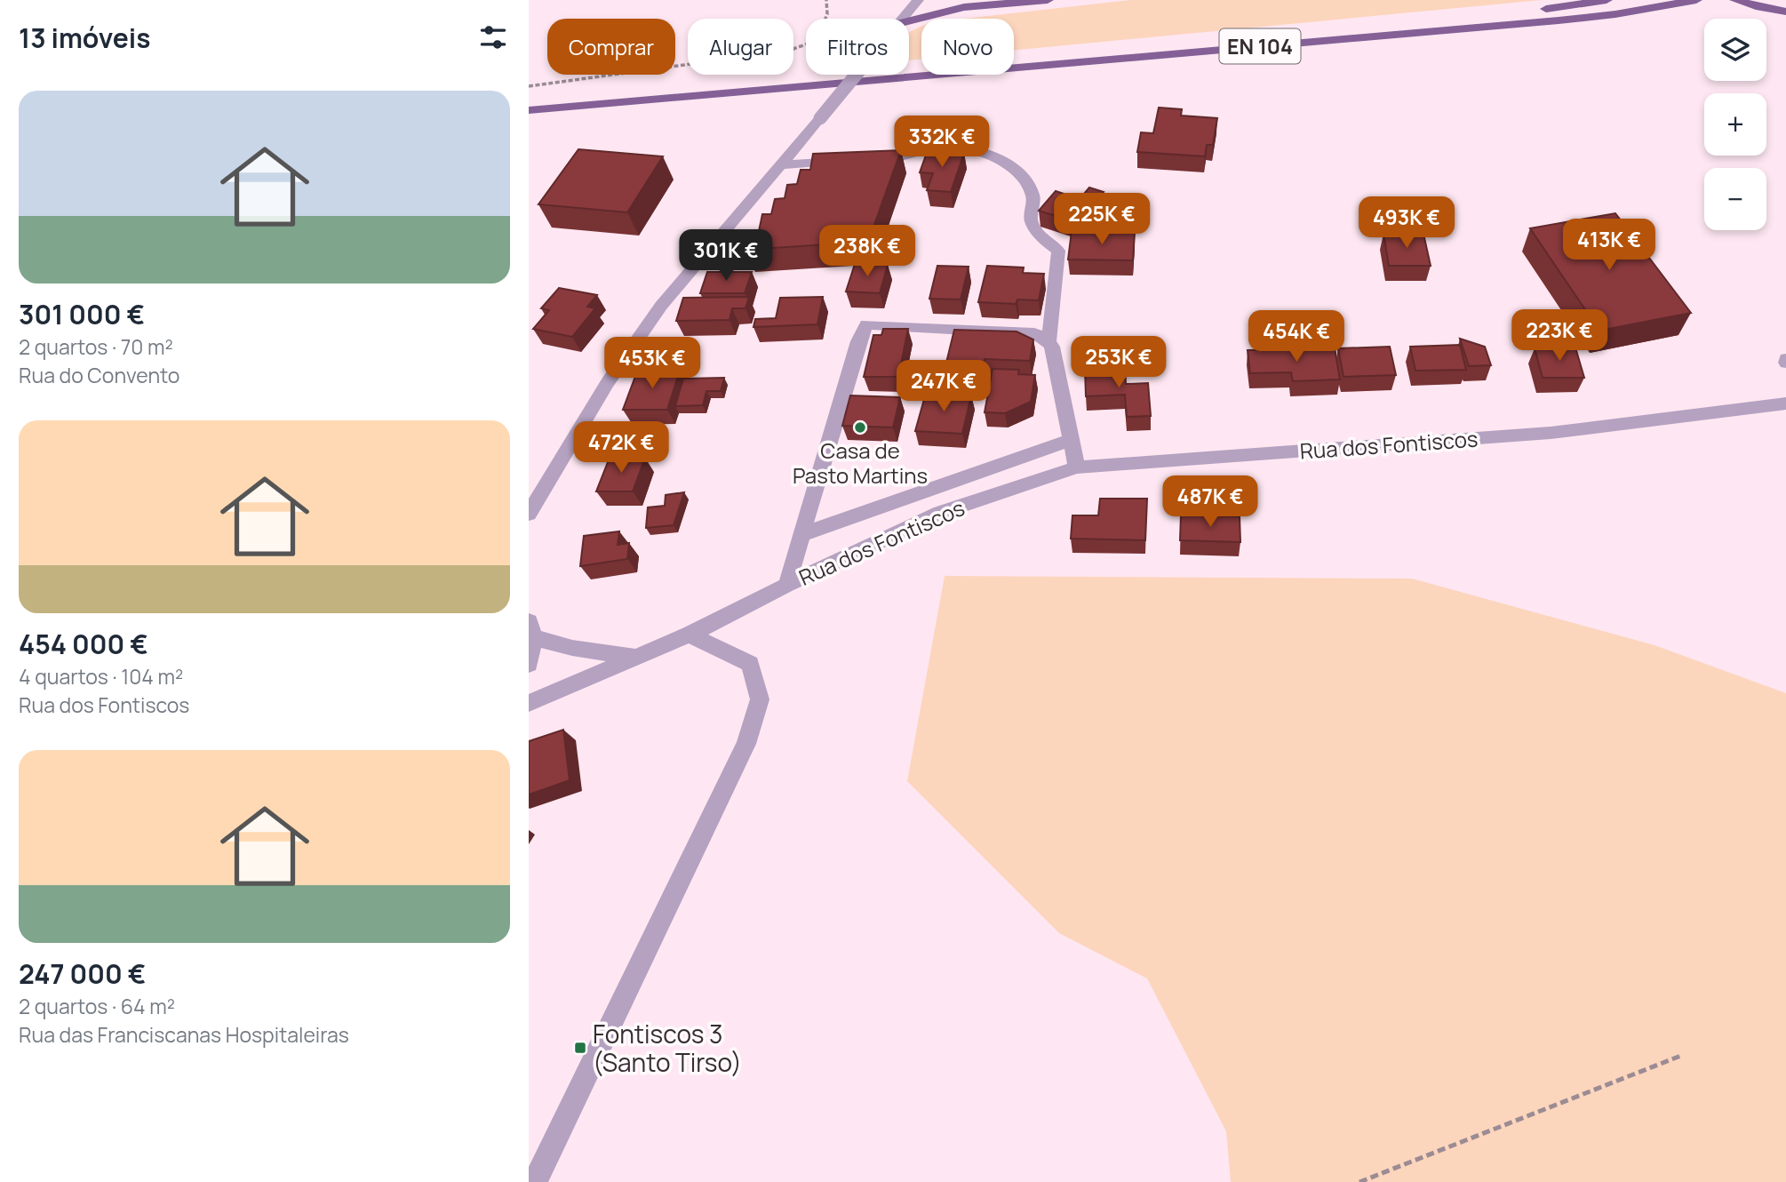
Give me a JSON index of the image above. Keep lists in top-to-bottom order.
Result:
{
  "streets": {
    "main road": ["EN 104"],
    "street": ["Rua dos Fontiscos"]
  },
  "places": {
    "other": ["Casa de Pasto Martins"],
    "transit": ["Fontiscos 3 (Santo Tirso)"]
  },
  "page": {
    "heading": "13 imóveis",
    "map_buttons": ["+", "−"],
    "chip": [
      "Comprar",
      "Alugar",
      "Filtros",
      "Novo"
    ],
    "list": [
      {
        "name": "301 000 €",
        "note": "2 quartos · 70 m² · Rua do Convento"
      },
      {
        "name": "454 000 €",
        "note": "4 quartos · 104 m² · Rua dos Fontiscos"
      },
      {
        "name": "247 000 €",
        "note": "2 quartos · 64 m² · Rua das Franciscanas Hospitaleiras"
      }
    ],
    "price": [
      "332K €",
      "225K €",
      "493K €",
      "413K €",
      "238K €",
      "301K €",
      "223K €",
      "454K €",
      "253K €",
      "453K €",
      "247K €",
      "472K €",
      "487K €"
    ]
  }
}
